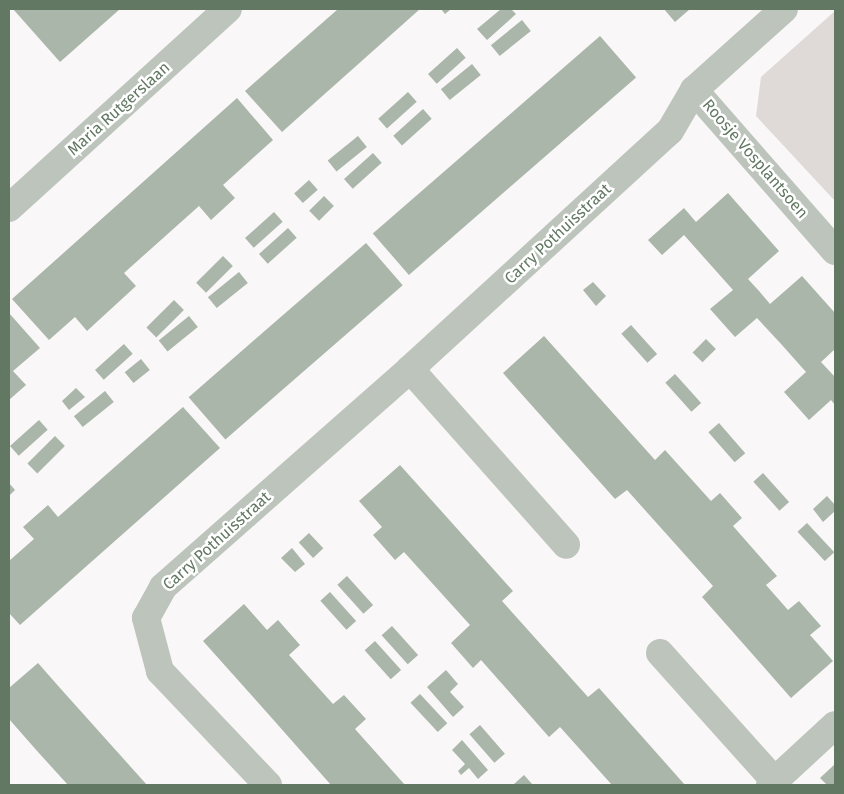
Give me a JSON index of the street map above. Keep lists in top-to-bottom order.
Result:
{
  "streets": {
    "street": ["Maria Rutgerslaan", "Roosje Vosplantsoen", "Carry Pothuisstraat"]
  },
  "crossings": [
    ["Roosje Vosplantsoen", "Carry Pothuisstraat"]
  ]
}
